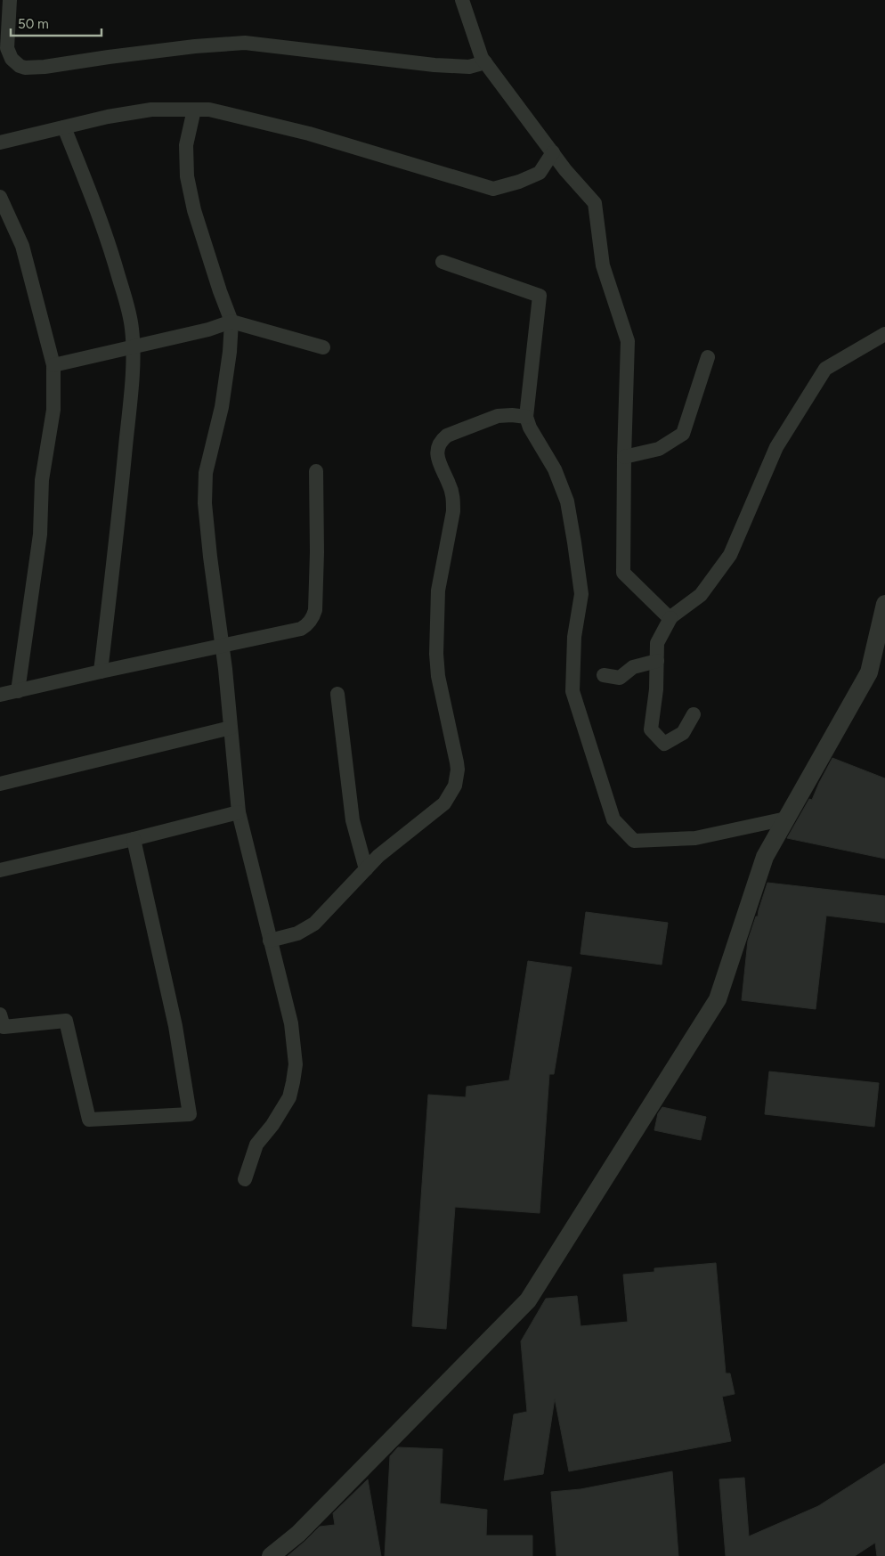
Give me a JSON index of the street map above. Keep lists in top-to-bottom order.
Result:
{
  "scale_bar": "50 m"
}
